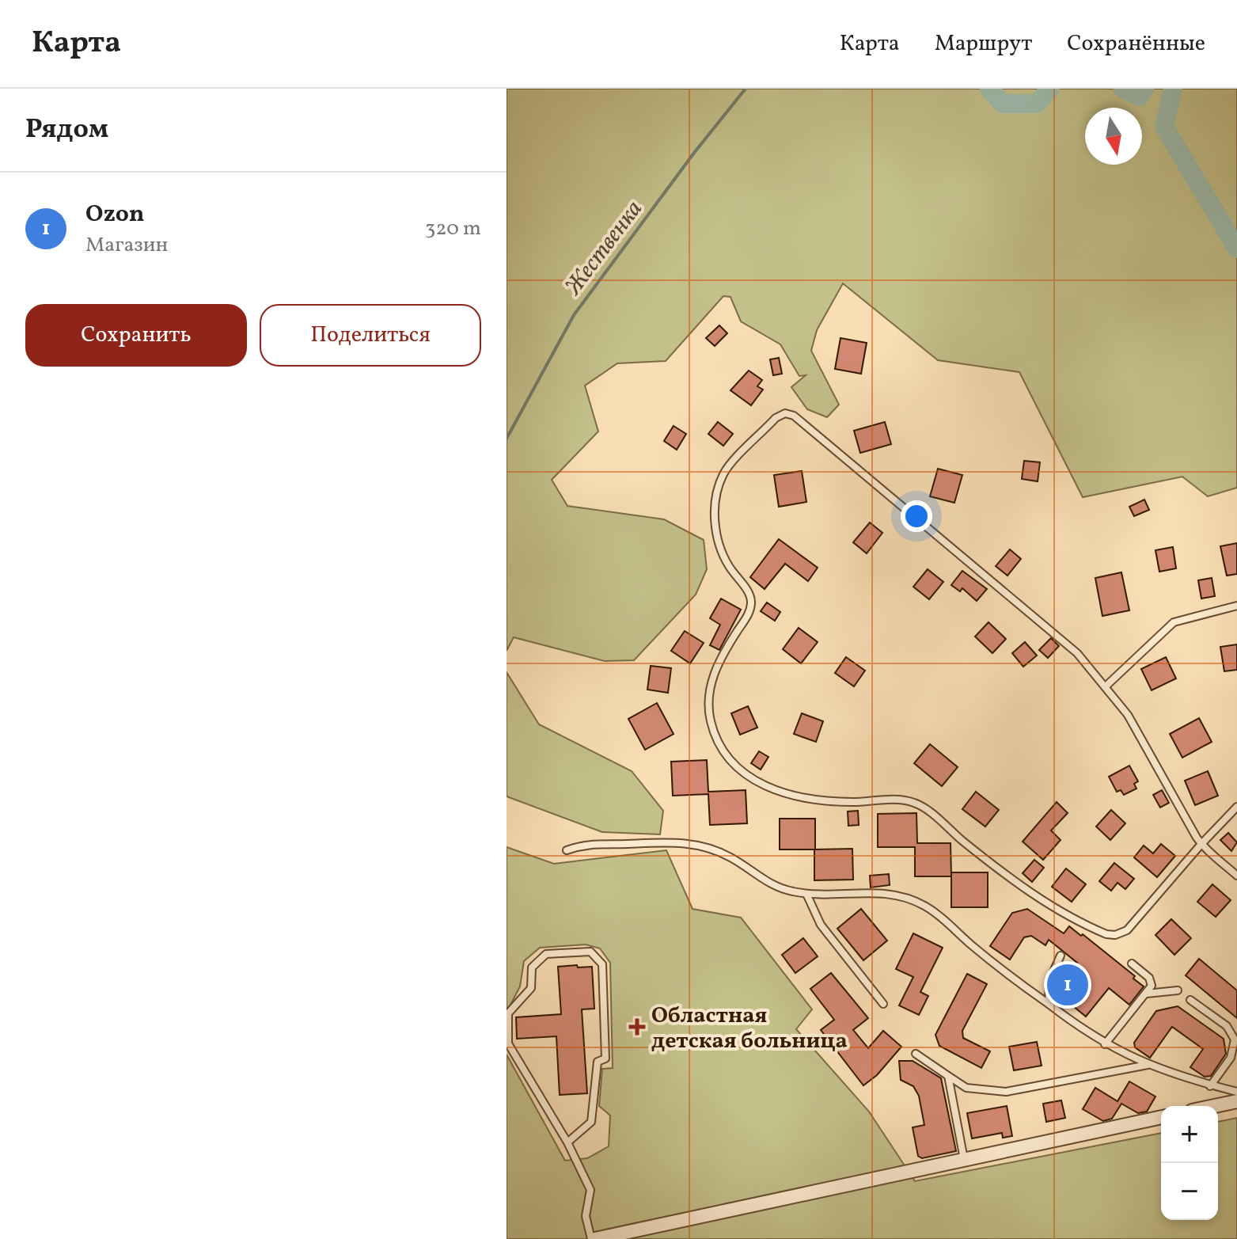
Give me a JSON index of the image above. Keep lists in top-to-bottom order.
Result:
{
  "water": ["Жественка"],
  "places": {
    "health": ["Областная детская больница"]
  },
  "north": "bottom",
  "page": {
    "header": "Карта",
    "nav": ["Карта", "Маршрут", "Сохранённые"],
    "heading": "Рядом",
    "list": [
      {
        "mark": "1",
        "name": "Ozon",
        "note": "Магазин",
        "value": "320 m"
      }
    ],
    "buttons": ["Сохранить", "Поделиться"],
    "pins": "1",
    "map_buttons": ["+", "−"]
  }
}
